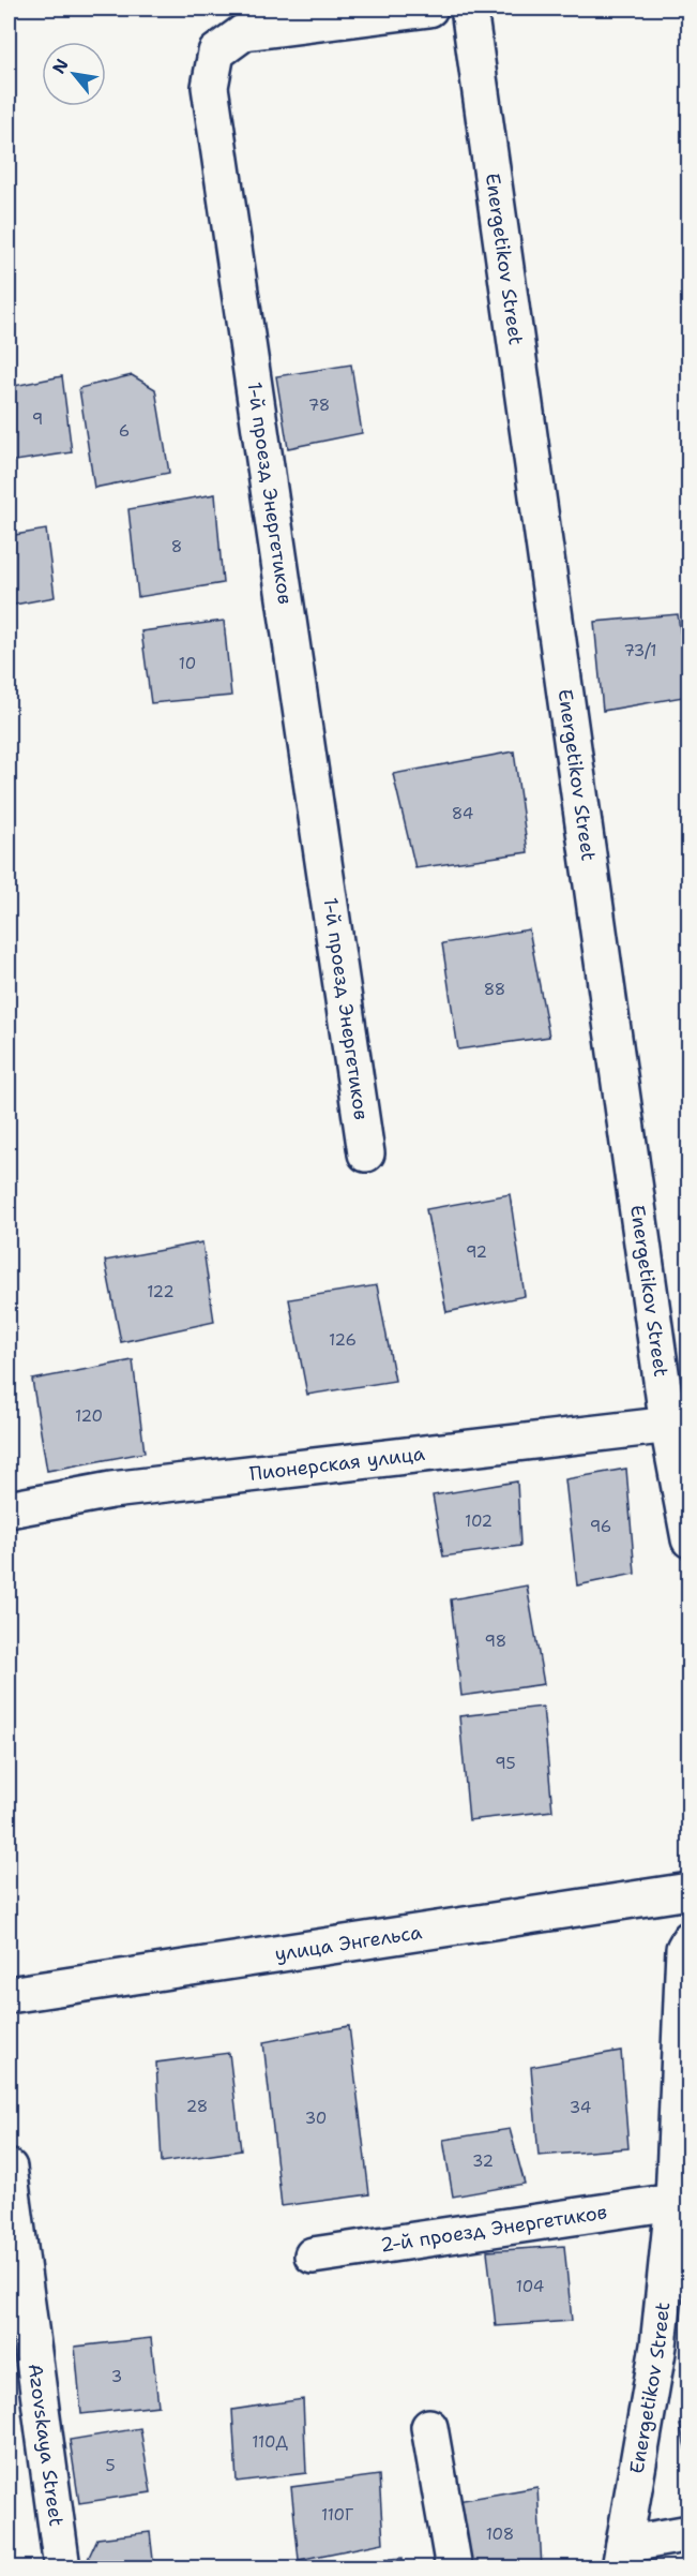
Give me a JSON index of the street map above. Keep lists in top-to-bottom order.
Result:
{
  "streets": {
    "street": [
      "Energetikov Street",
      "1-й проезд Энергетиков",
      "Пионерская улица",
      "улица Энгельса",
      "2-й проезд Энергетиков",
      "Azovskaya Street"
    ]
  },
  "crossings": [
    ["Energetikov Street", "Пионерская улица"],
    ["Energetikov Street", "2-й проезд Энергетиков"]
  ],
  "house_numbers": [
    "78",
    "9",
    "6",
    "8",
    "73/1",
    "10",
    "84",
    "88",
    "92",
    "122",
    "126",
    "120",
    "102",
    "96",
    "98",
    "95",
    "28",
    "34",
    "30",
    "32",
    "104",
    "3",
    "110Д",
    "5",
    "110Г",
    "108"
  ],
  "north": "top left"
}
